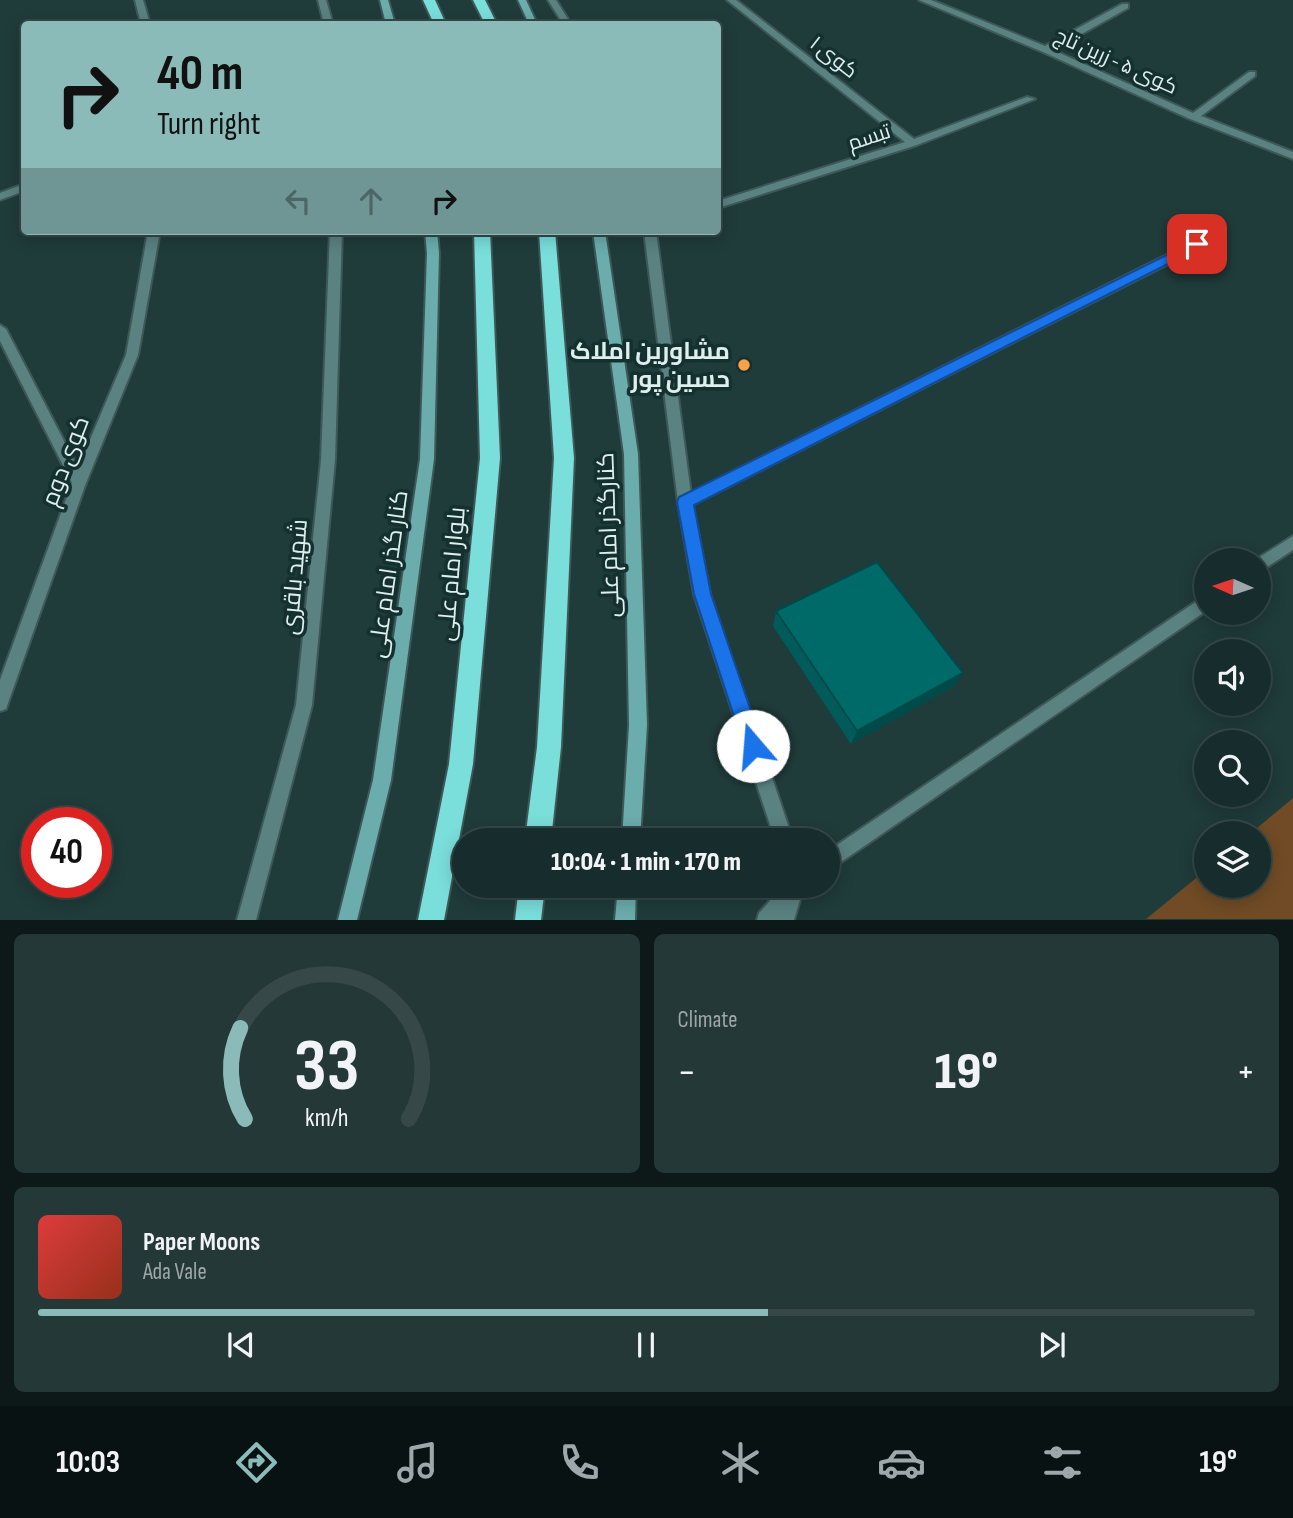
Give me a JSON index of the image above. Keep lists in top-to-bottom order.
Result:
{
  "streets": {
    "highway": ["بلوار امام علی"],
    "main road": ["کنارگذر امام علی", "کنار گذر امام علی"],
    "street": [
      "کوی ۱",
      "کوی ۵ - زرین تاج",
      "تبسم",
      "کوی دوم",
      "شهید باقری"
    ]
  },
  "crossings": [
    ["کوی ۱", "تبسم"]
  ],
  "places": ["مشاورین املاک حسین پور"],
  "north": "left",
  "page": {
    "turn": ["40 m", "Turn right"],
    "limit": "40",
    "trip": "10:04 · 1 min · 170 m",
    "tile": "Climate",
    "heat": ["−", "19°", "+"],
    "song": ["Paper Moons", "Ada Vale"],
    "tabs": ["10:03", "19°"],
    "gauge": ["33", "km/h"]
  }
}
